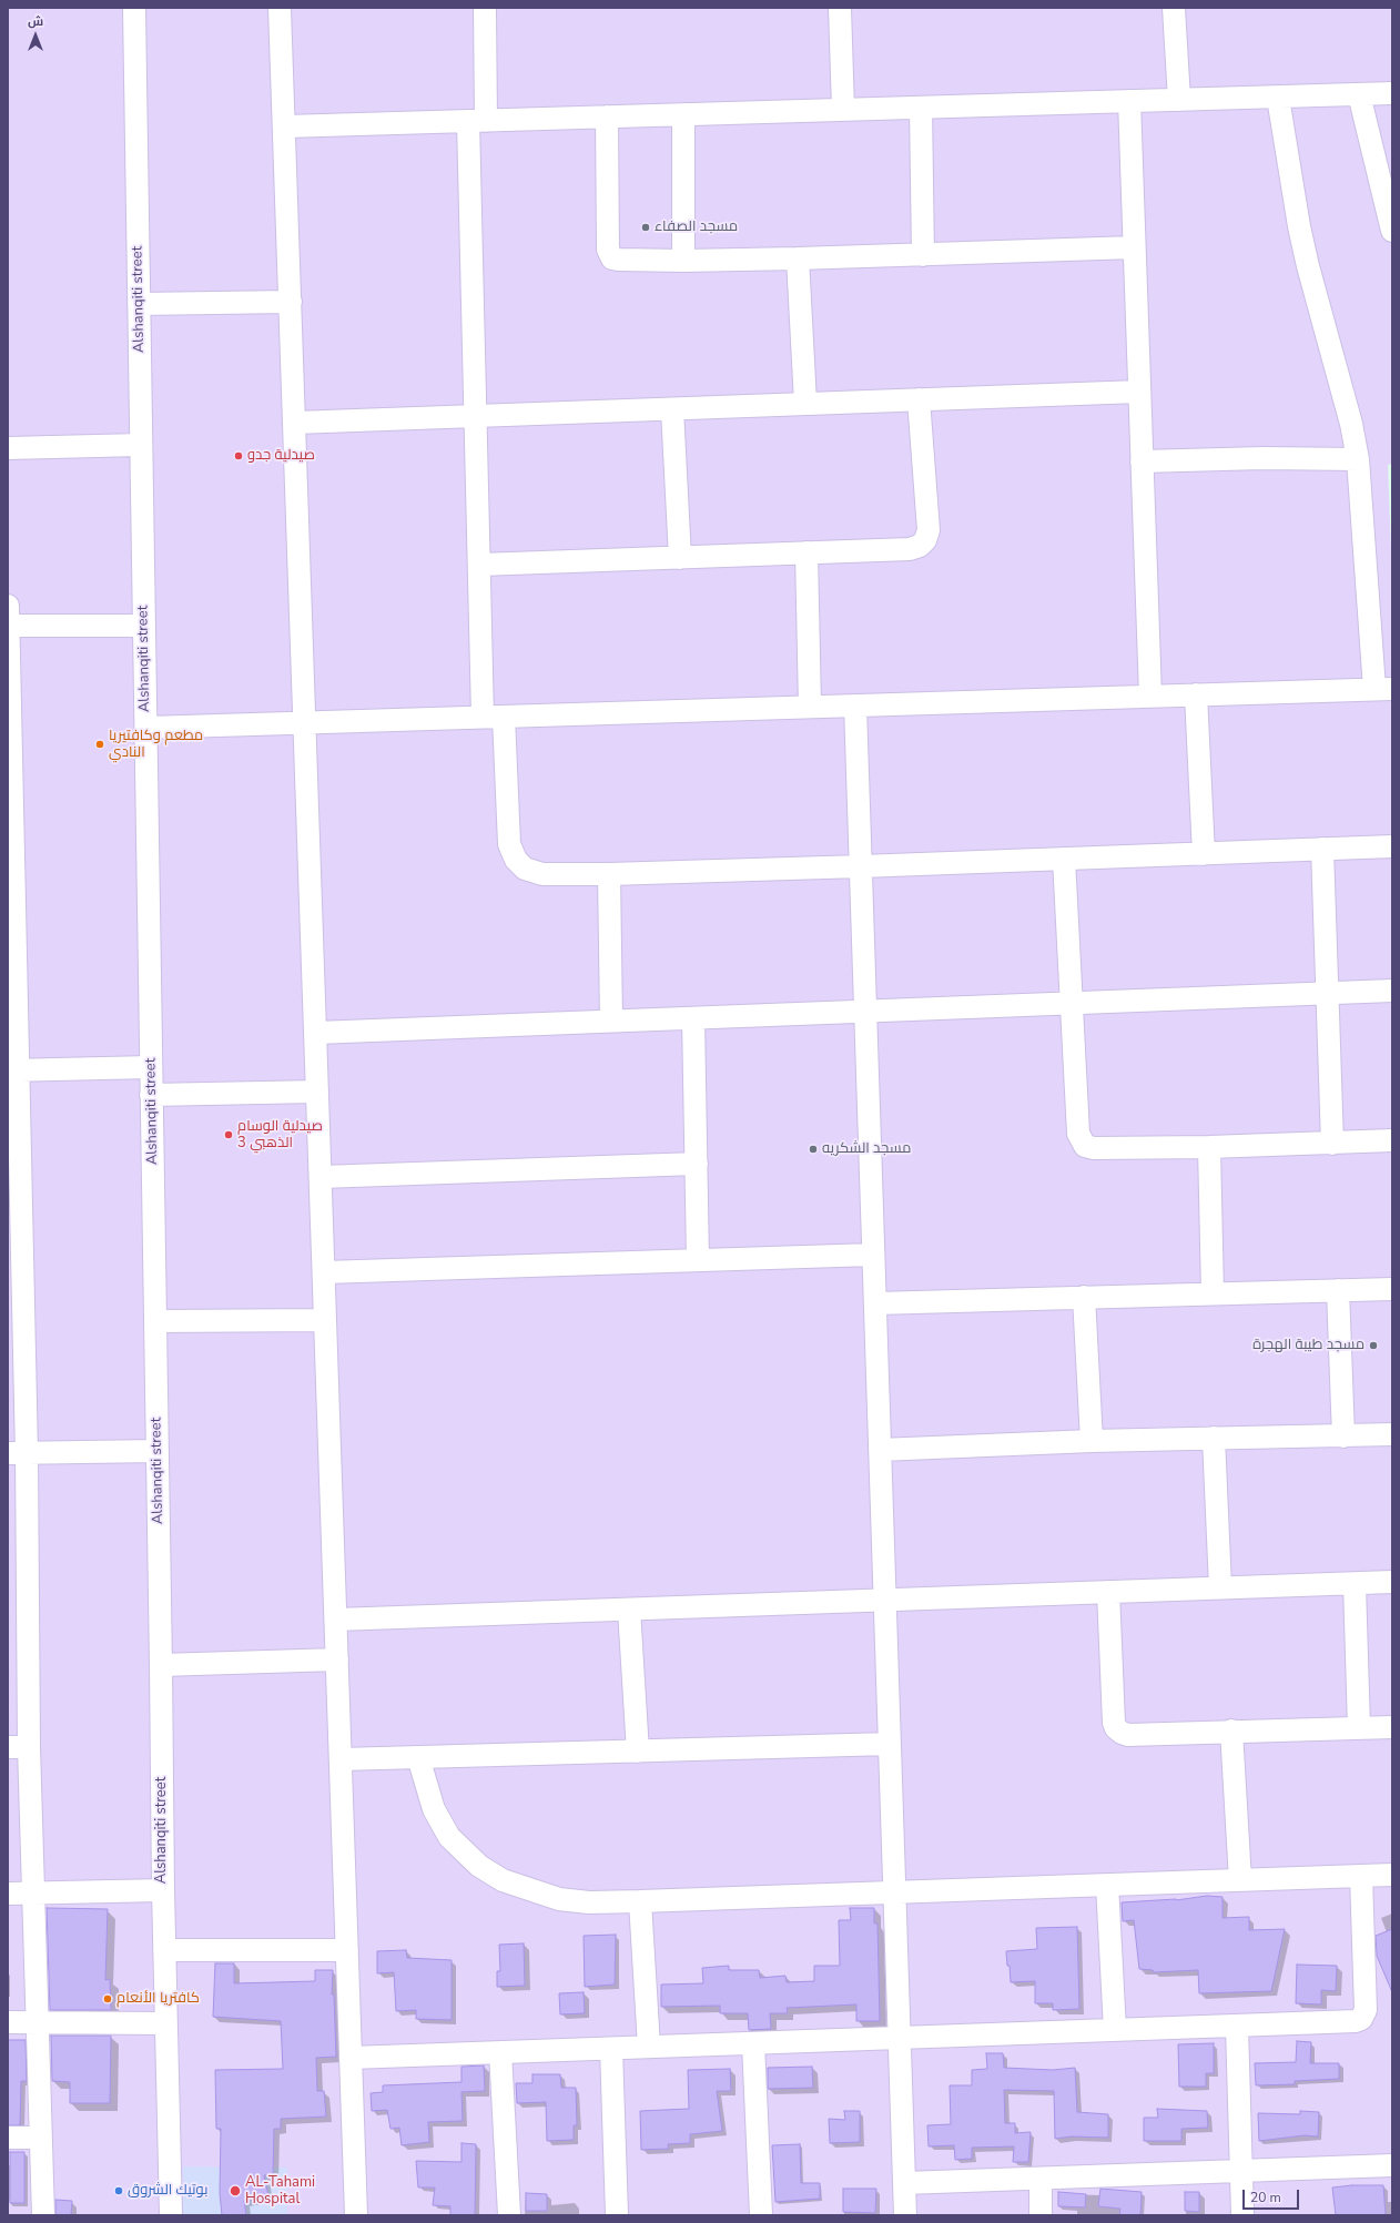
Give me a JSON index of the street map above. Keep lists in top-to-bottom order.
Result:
{
  "streets": {
    "street": ["Alshanqiti street"]
  },
  "places": [
    "مسجد الصفاء",
    "صيدلية جدو",
    "مطعم وكافتيريا النادي",
    "صيدلية الوسام الذهبي 3",
    "مسجد الشكريه",
    "مسجد طيبة الهجرة",
    "كافتريا الأنعام",
    "بوتيك الشروق",
    "AL-Tahami Hospital"
  ],
  "scale_bar": "20 m",
  "north": "top"
}
